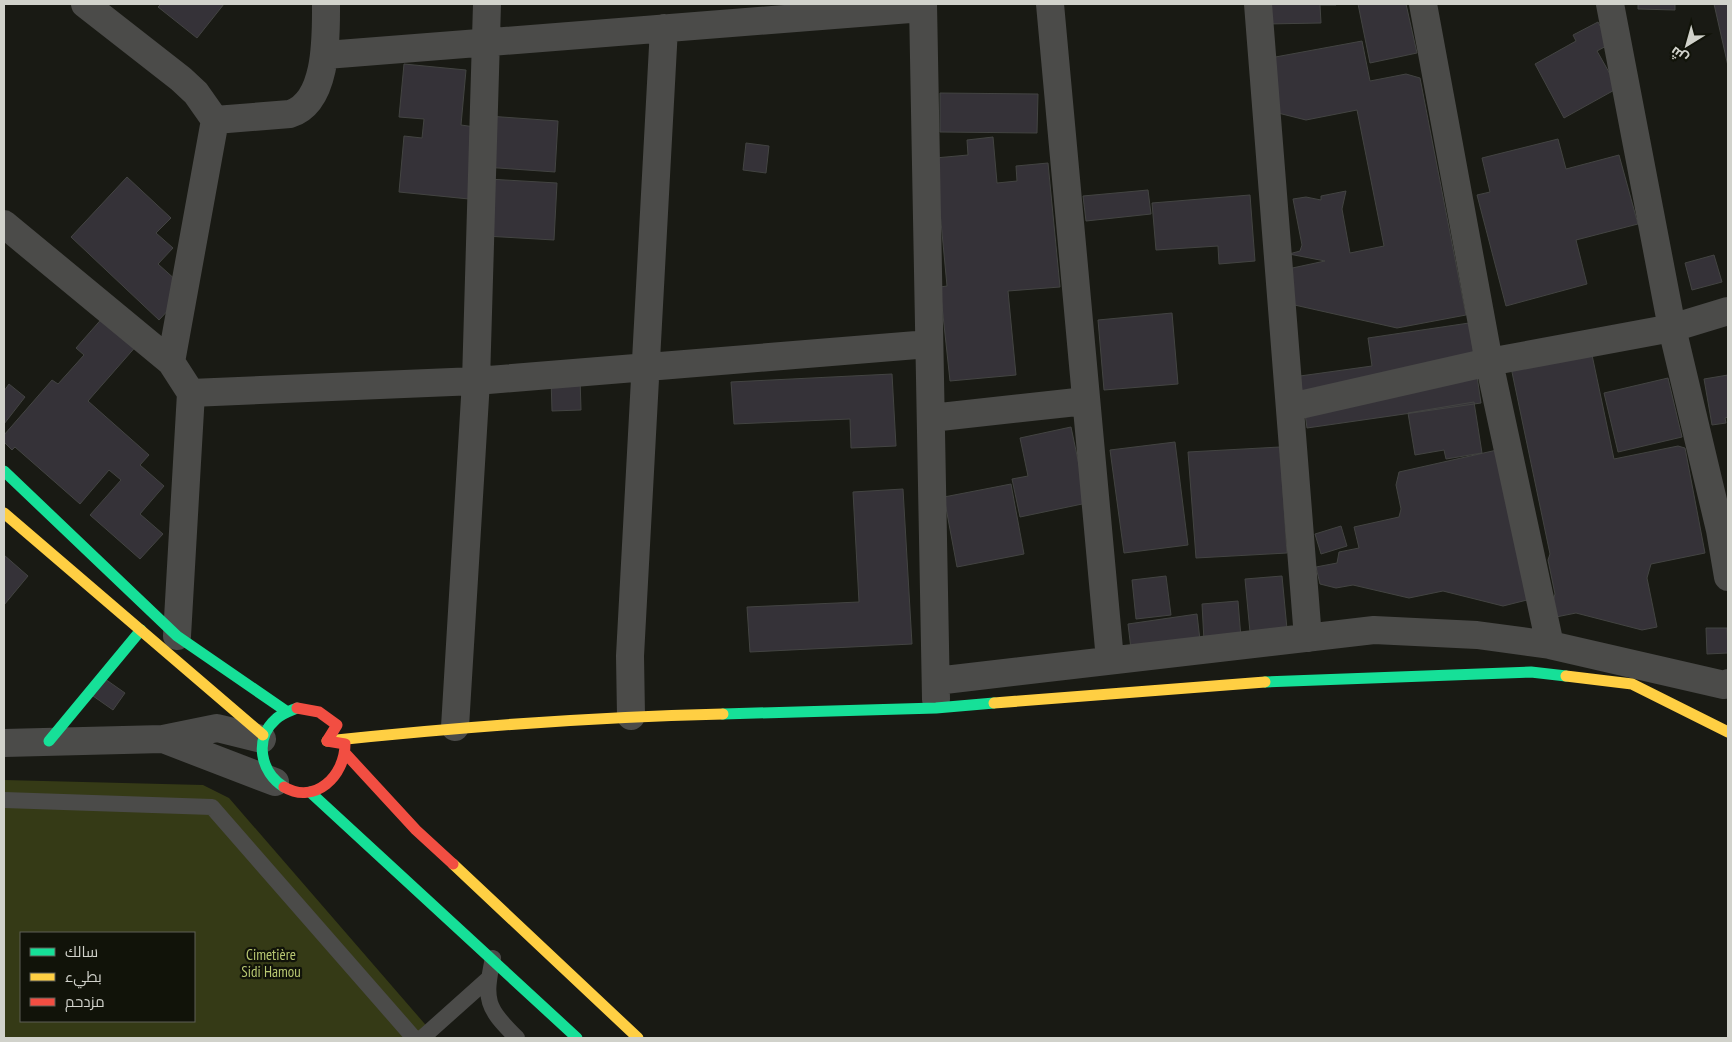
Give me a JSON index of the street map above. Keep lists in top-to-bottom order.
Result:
{
  "parks": ["Cimetière Sidi Hamou"],
  "legend": ["سالك", "بطيء", "مزدحم"],
  "north": "bottom left"
}
